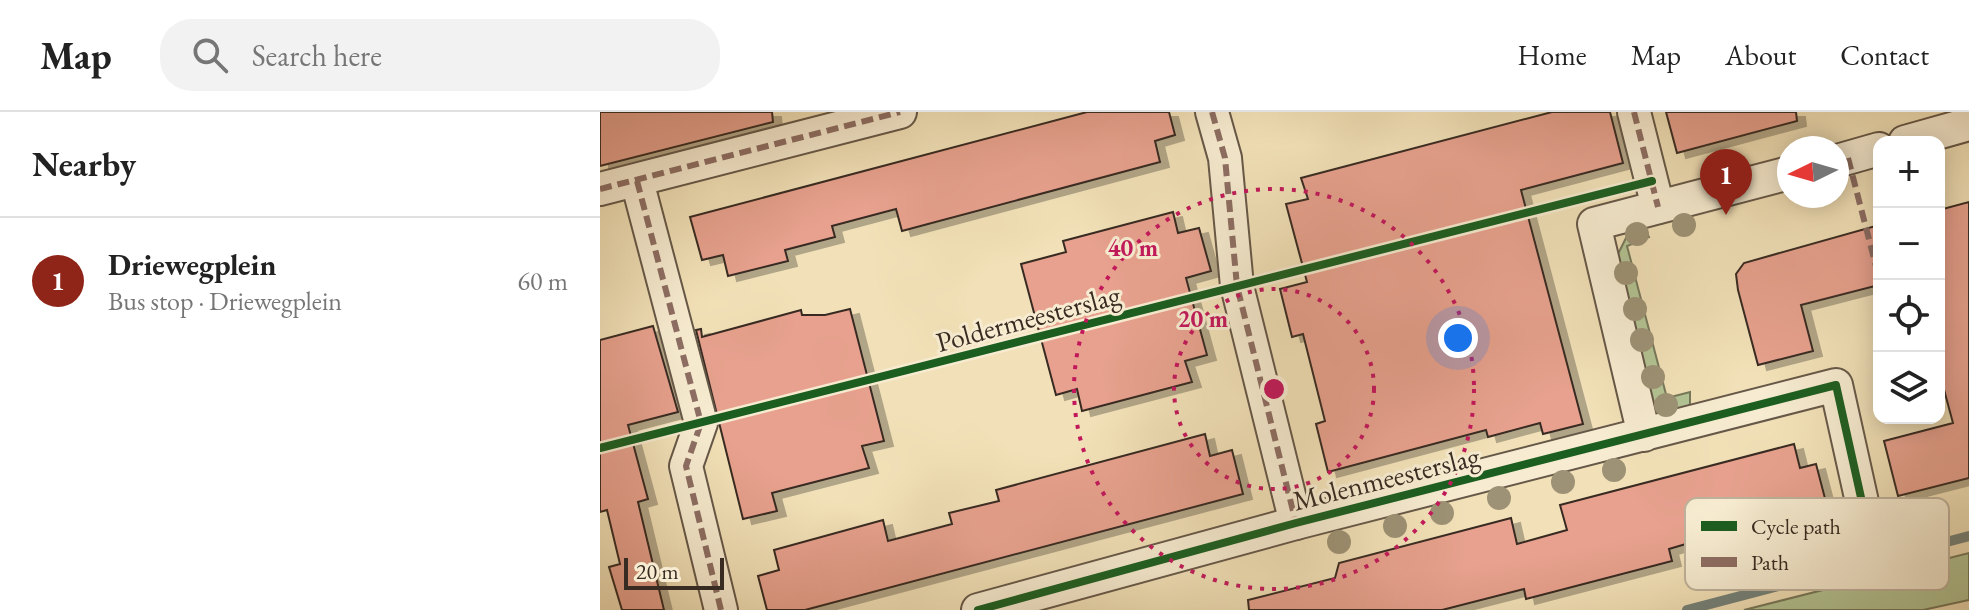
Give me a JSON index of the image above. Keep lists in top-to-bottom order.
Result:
{
  "streets": {
    "street": ["Molenmeesterslag"],
    "cycle path": ["Poldermeesterslag"]
  },
  "legend": ["Cycle path", "Path"],
  "scale_bar": "20 m",
  "north": "left",
  "page": {
    "header": "Map",
    "search": "Search here",
    "nav": [
      "Home",
      "Map",
      "About",
      "Contact"
    ],
    "heading": "Nearby",
    "map_buttons": ["+", "−"],
    "pins": "1",
    "list": [
      {
        "mark": "1",
        "name": "Driewegplein",
        "note": "Bus stop · Driewegplein",
        "value": "60 m"
      }
    ],
    "scale": "20 m"
  },
  "rings": ["40 m", "20 m"]
}
